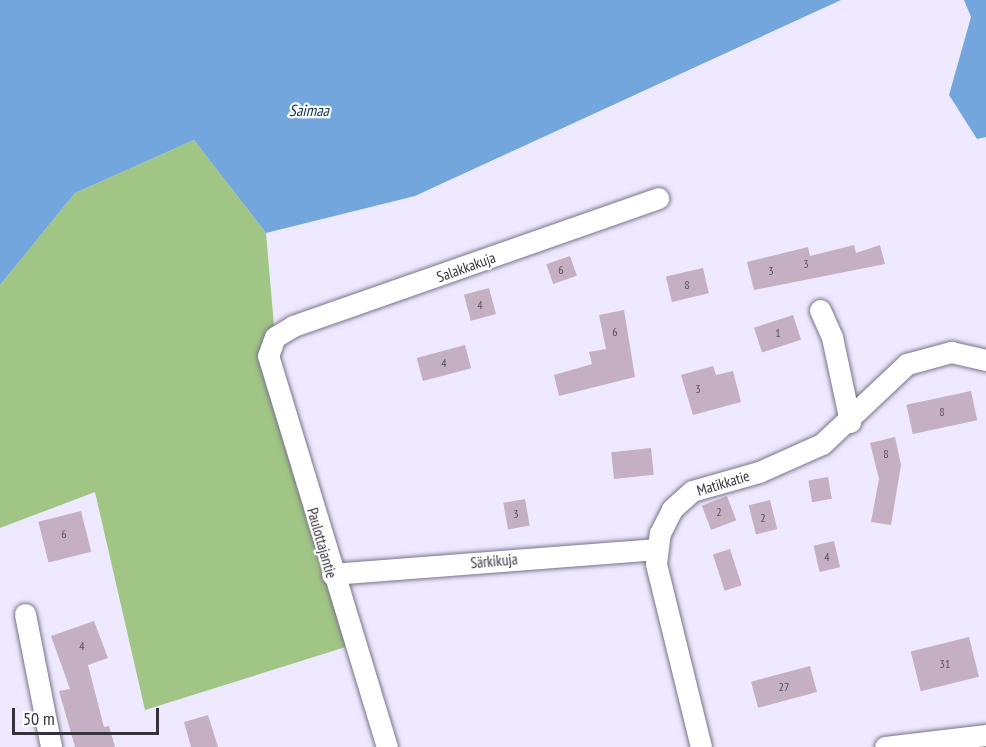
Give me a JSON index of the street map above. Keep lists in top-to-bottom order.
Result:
{
  "streets": {
    "street": [
      "Salakkakuja",
      "Matikkatie",
      "Paulottajantie",
      "Särkikuja"
    ]
  },
  "crossings": [
    ["Salakkakuja", "Paulottajantie"],
    ["Matikkatie", "Särkikuja"],
    ["Paulottajantie", "Särkikuja"]
  ],
  "water": ["Saimaa"],
  "house_numbers": [
    "3",
    "6",
    "3",
    "8",
    "4",
    "6",
    "1",
    "4",
    "3",
    "8",
    "8",
    "2",
    "3",
    "2",
    "6",
    "4",
    "4",
    "31",
    "27"
  ],
  "scale_bar": "50 m"
}
